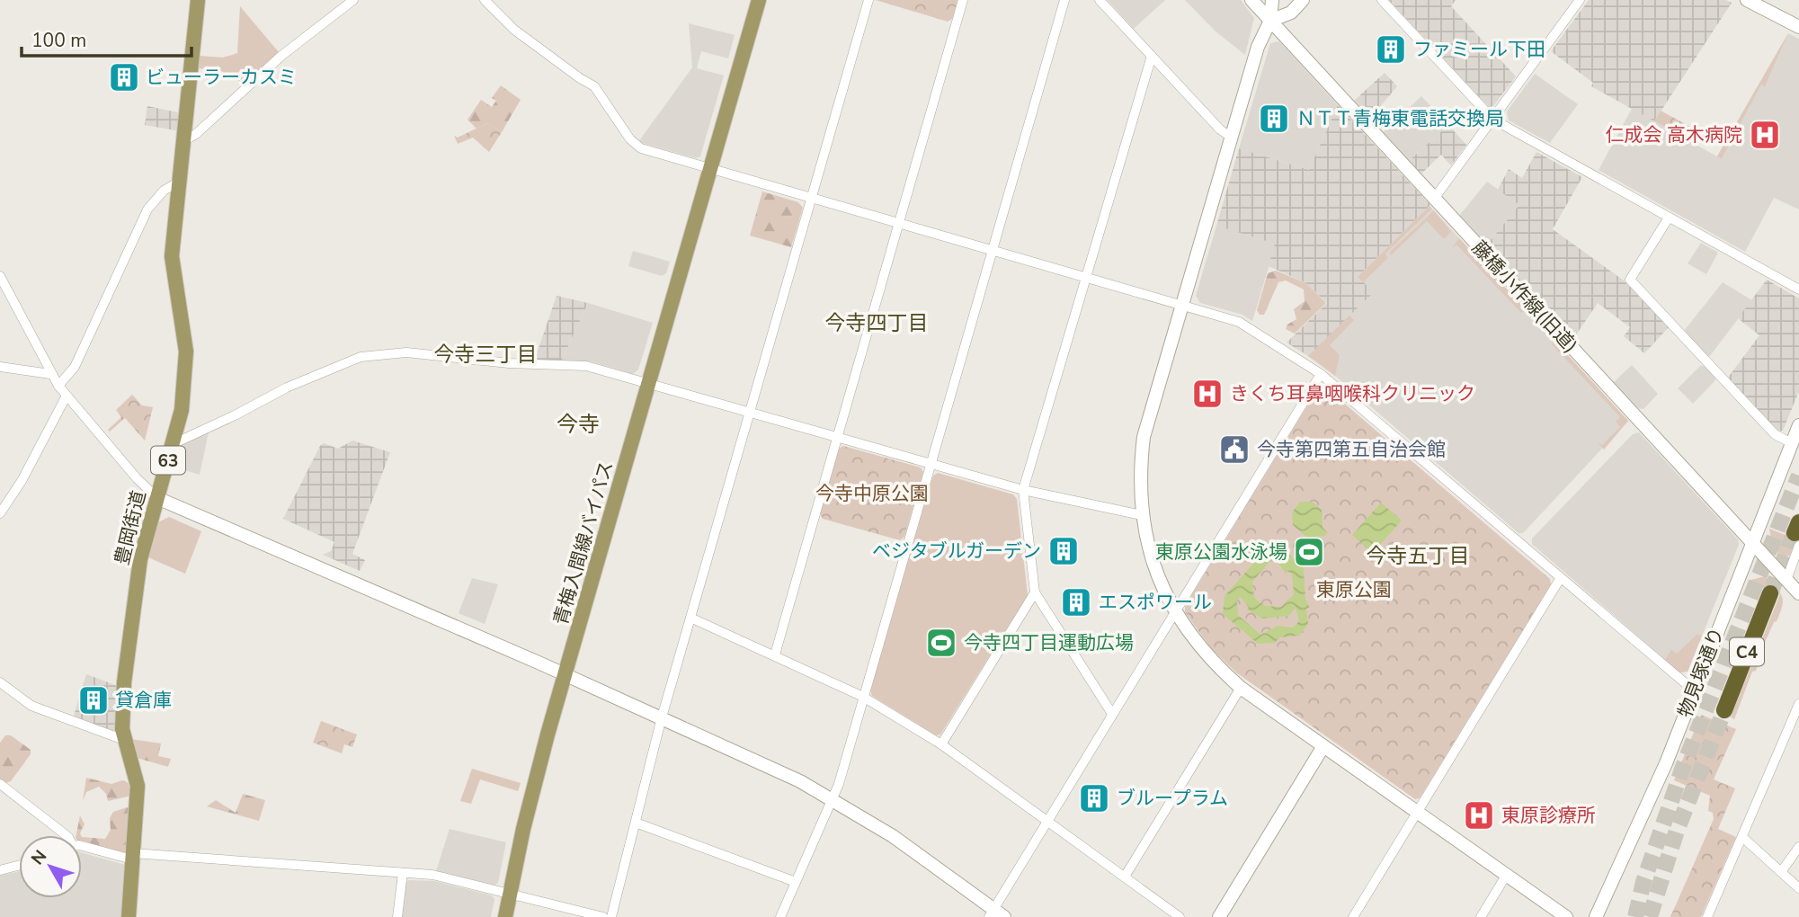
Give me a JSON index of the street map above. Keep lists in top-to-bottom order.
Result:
{
  "streets": {
    "highway": ["C4"],
    "main road": ["63", "豊岡街道", "青梅入間線バイパス"],
    "street": ["藤橋小作線(旧道)", "物見塚通り"]
  },
  "crossings": [
    ["藤橋小作線(旧道)", "物見塚通り"]
  ],
  "districts": [
    "今寺四丁目",
    "今寺三丁目",
    "今寺",
    "今寺五丁目"
  ],
  "parks": ["今寺中原公園", "東原公園"],
  "places": {
    "building": [
      "ファミール下田",
      "ビューラーカスミ",
      "ＮＴＴ青梅東電話交換局",
      "ベジタブルガーデン",
      "エスポワール",
      "貸倉庫",
      "ブループラム"
    ],
    "hospital": ["仁成会 高木病院", "きくち耳鼻咽喉科クリニック", "東原診療所"],
    "public building": ["今寺第四第五自治会館"],
    "sports": ["東原公園水泳場", "今寺四丁目運動広場"]
  },
  "scale_bar": "100 m",
  "north": "top left"
}
